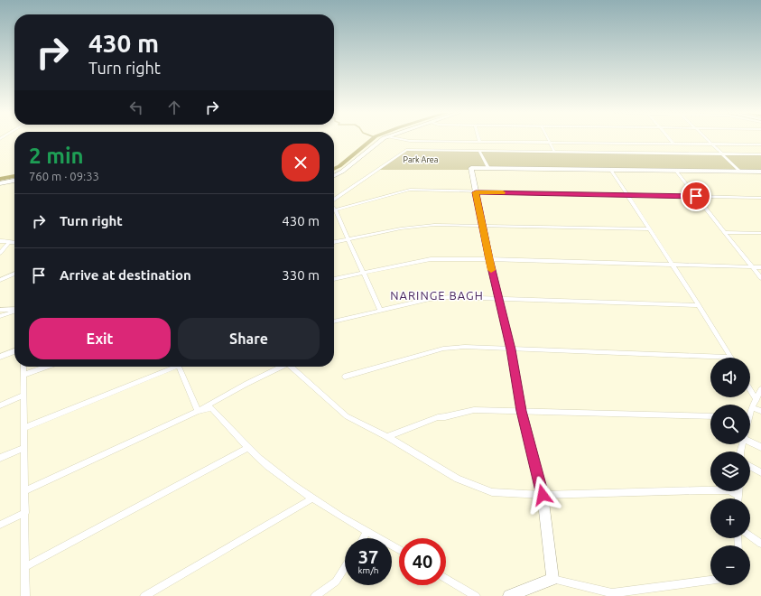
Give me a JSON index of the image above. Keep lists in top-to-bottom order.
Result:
{
  "districts": ["NARINGE BAGH"],
  "parks": ["Park Area"],
  "page": {
    "turn": ["430 m", "Turn right"],
    "heading": ["2 min", "760 m · 09:33"],
    "list": [
      {
        "name": "Turn right",
        "value": "430 m"
      },
      {
        "name": "Arrive at destination",
        "value": "330 m"
      }
    ],
    "buttons": ["Exit", "Share"],
    "map_buttons": ["+", "−"],
    "speed": "37 km/h",
    "limit": "40"
  }
}
